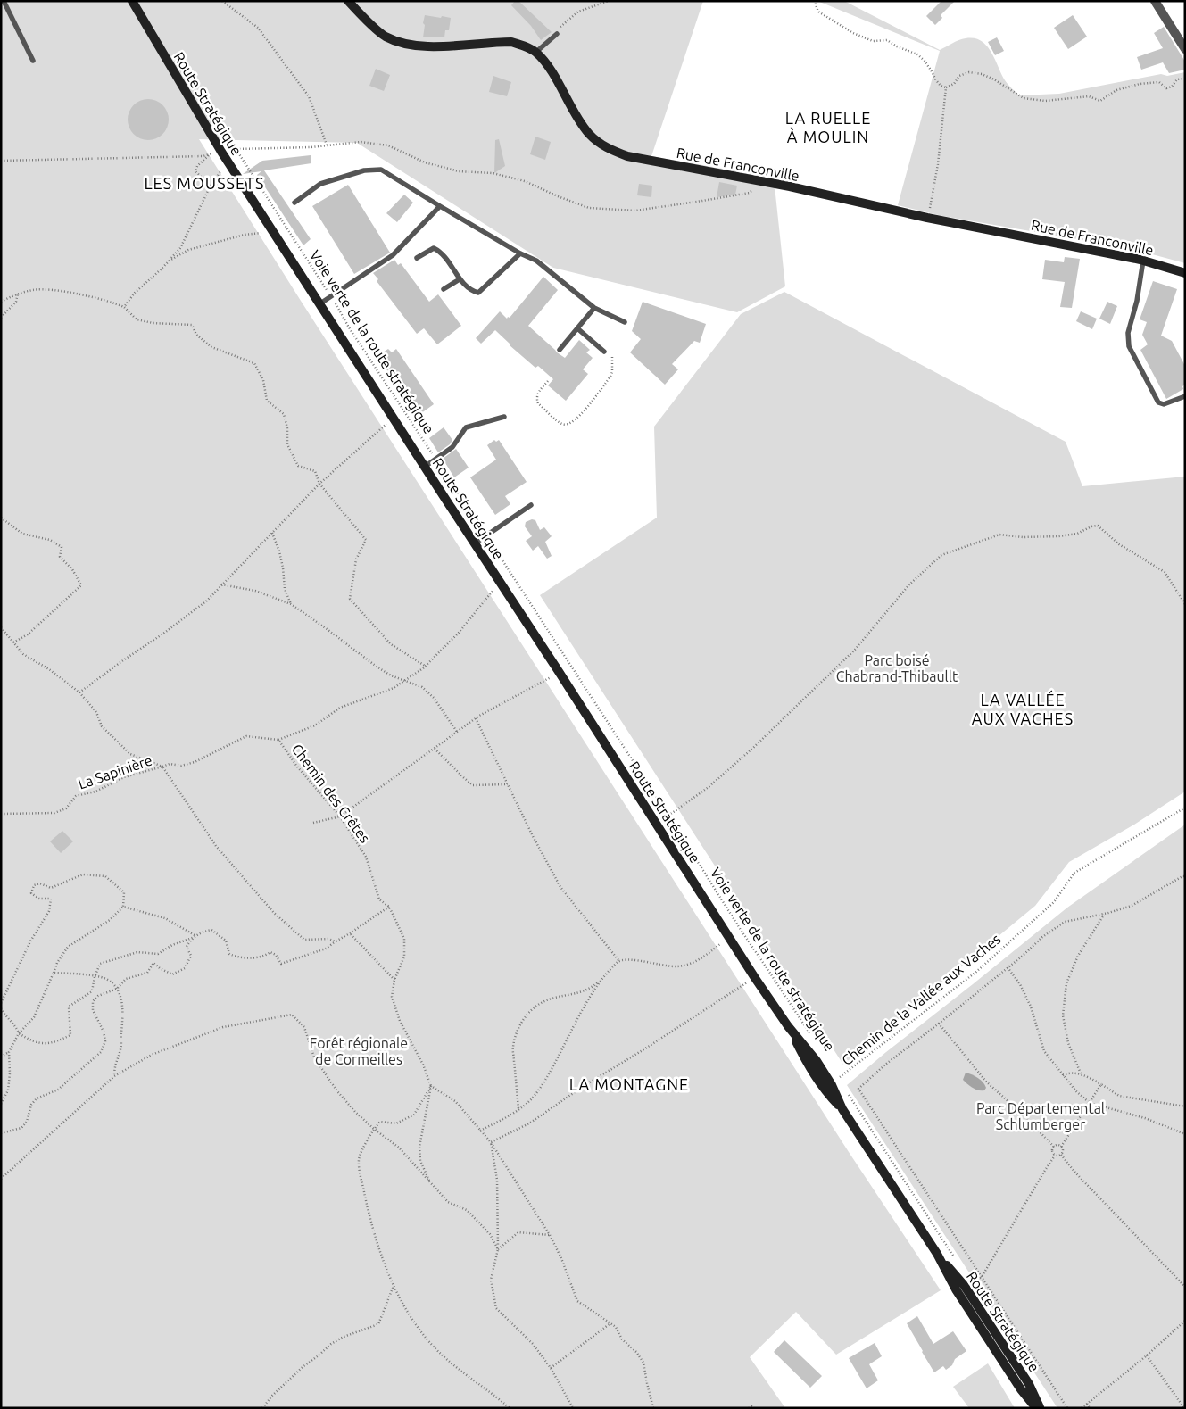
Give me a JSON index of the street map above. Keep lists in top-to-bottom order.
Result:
{
  "streets": {
    "street": ["Route Stratégique", "Rue de Franconville"],
    "path": [
      "Voie verte de la route stratégique",
      "La Sapinière",
      "Chemin des Crêtes",
      "Chemin de la Vallée aux Vaches"
    ]
  },
  "crossings": [
    ["La Sapinière", "Chemin des Crêtes"]
  ],
  "districts": [
    "LA RUELLE À MOULIN",
    "LES MOUSSETS",
    "LA VALLÉE AUX VACHES",
    "LA MONTAGNE"
  ],
  "parks": ["Parc boisé Chabrand-Thibaullt", "Forêt régionale de Cormeilles", "Parc Départemental Schlumberger"]
}
